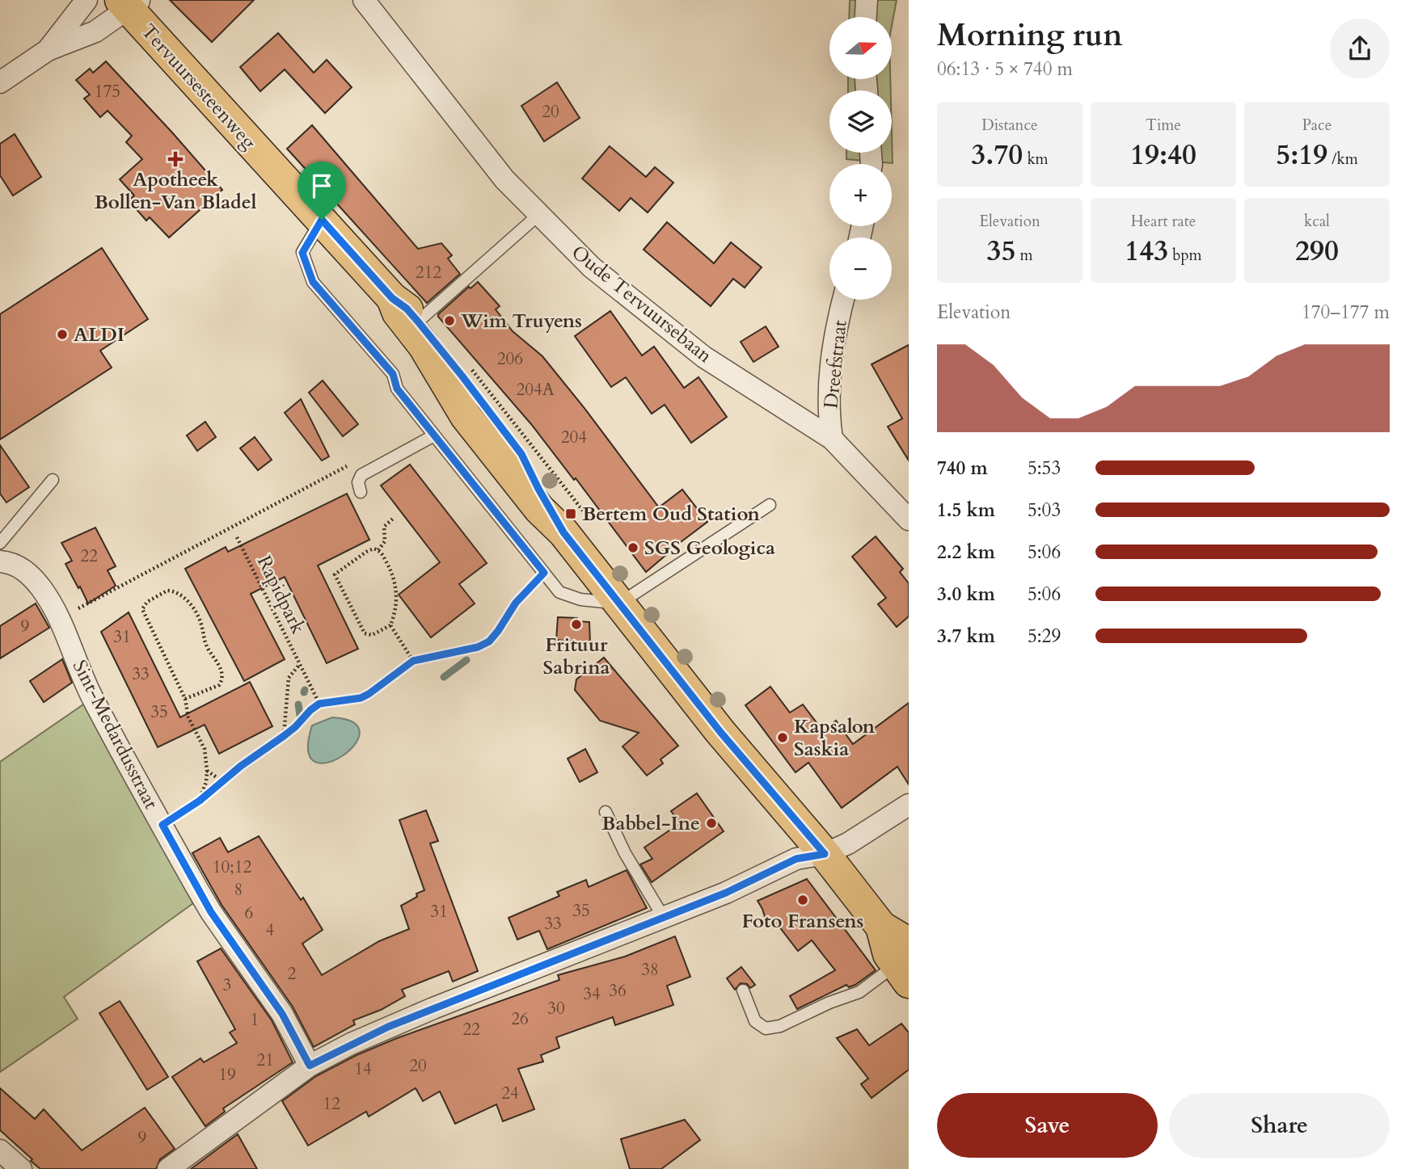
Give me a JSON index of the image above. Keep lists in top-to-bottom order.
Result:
{
  "streets": {
    "main road": ["Tervuursesteenweg"],
    "street": ["Oude Tervuursebaan", "Dreefstraat", "Sint-Medardusstraat"],
    "path": ["Rapidpark"]
  },
  "crossings": [
    ["Oude Tervuursebaan", "Dreefstraat"]
  ],
  "places": {
    "health": ["Apotheek Bollen-Van Bladel"],
    "other": [
      "Wim Truyens",
      "ALDI",
      "SGS Geologica",
      "Frituur Sabrina",
      "Kapsalon Saskia",
      "Babbel-Ine",
      "Foto Fransens"
    ],
    "transit": ["Bertem Oud Station"]
  },
  "house_numbers": [
    "175",
    "20",
    "212",
    "206",
    "204A",
    "204",
    "22",
    "9",
    "31",
    "33",
    "35",
    "10;12",
    "8",
    "35",
    "31",
    "6",
    "33",
    "4",
    "38",
    "2",
    "3",
    "36",
    "34",
    "30",
    "26",
    "1",
    "22",
    "21",
    "20",
    "14",
    "19",
    "24",
    "12",
    "9"
  ],
  "north": "right",
  "page": {
    "heading": ["Morning run", "06:13 · 5 × 740 m"],
    "map_buttons": ["+", "−"],
    "stats": [
      ["Distance", "3.70 km"],
      ["Time", "19:40"],
      ["Pace", "5:19 /km"],
      ["Elevation", "35 m"],
      ["Heart rate", "143 bpm"],
      ["kcal", "290"]
    ],
    "chart": ["Elevation", "170–177 m"],
    "list": [
      {
        "name": "740 m",
        "note": "5:53"
      },
      {
        "name": "1.5 km",
        "note": "5:03"
      },
      {
        "name": "2.2 km",
        "note": "5:06"
      },
      {
        "name": "3.0 km",
        "note": "5:06"
      },
      {
        "name": "3.7 km",
        "note": "5:29"
      }
    ],
    "buttons": ["Save", "Share"]
  }
}
